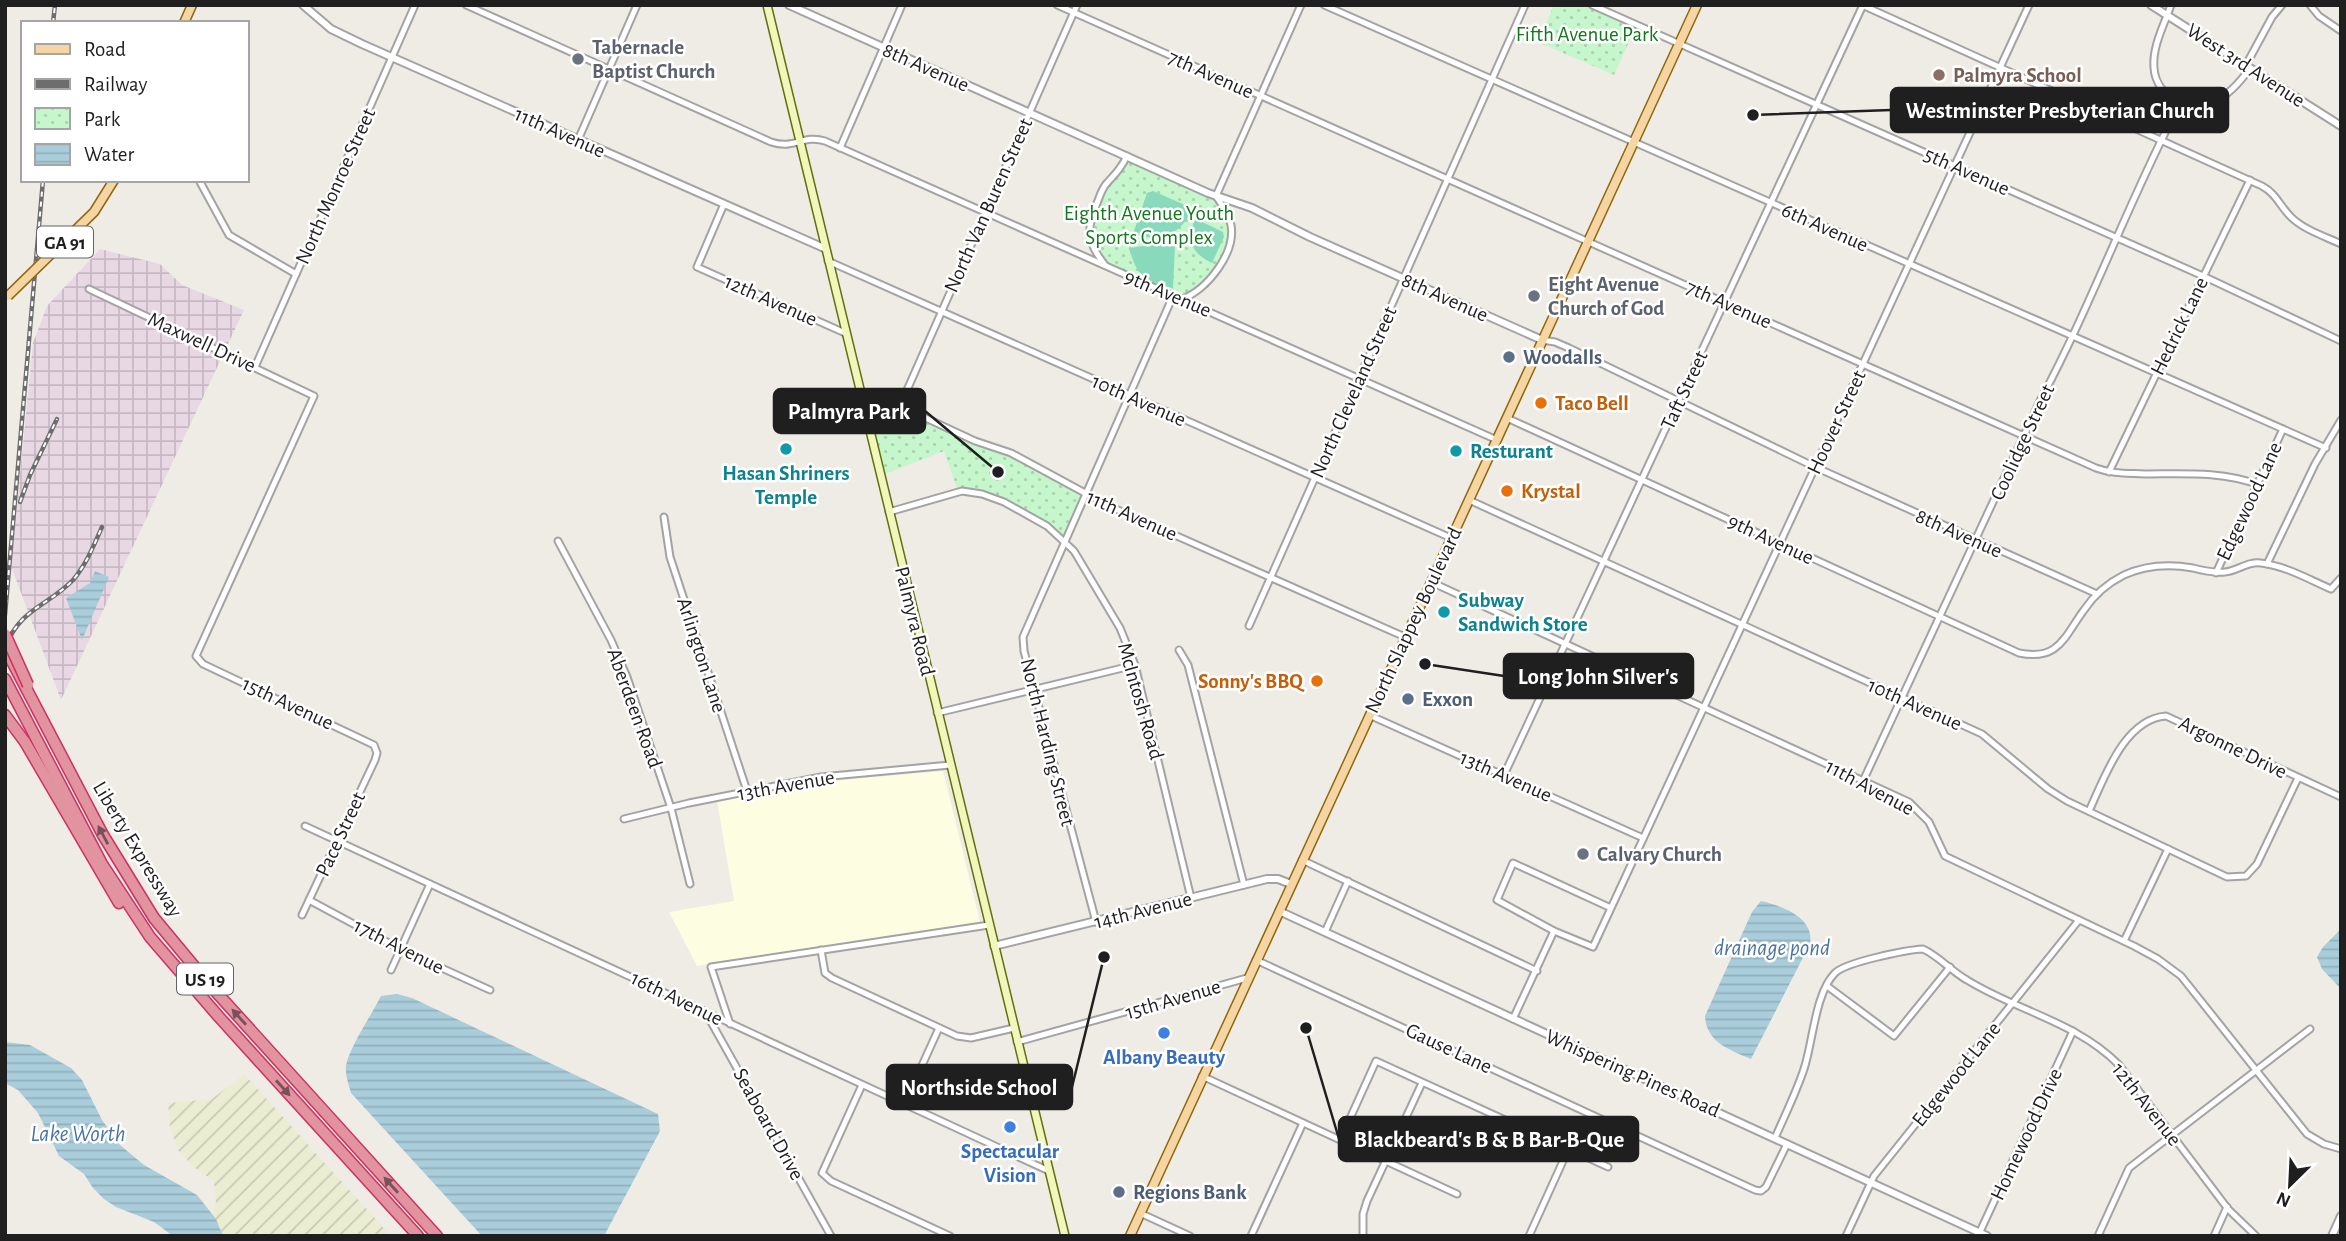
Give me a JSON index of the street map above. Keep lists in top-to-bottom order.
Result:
{
  "streets": {
    "highway": ["Liberty Expressway", "US 19"],
    "main road": ["GA 91", "North Slappey Boulevard", "Palmyra Road"],
    "street": [
      "West 3rd Avenue",
      "8th Avenue",
      "7th Avenue",
      "11th Avenue",
      "5th Avenue",
      "North Monroe Street",
      "North Van Buren Street",
      "6th Avenue",
      "9th Avenue",
      "12th Avenue",
      "Hedrick Lane",
      "Maxwell Drive",
      "Taft Street",
      "North Cleveland Street",
      "10th Avenue",
      "Hoover Street",
      "Coolidge Street",
      "Edgewood Lane",
      "Arlington Lane",
      "McIntosh Road",
      "15th Avenue",
      "Aberdeen Road",
      "North Harding Street",
      "Argonne Drive",
      "13th Avenue",
      "Pace Street",
      "14th Avenue",
      "17th Avenue",
      "16th Avenue",
      "Gause Lane",
      "Whispering Pines Road",
      "Seaboard Drive",
      "Homewood Drive"
    ]
  },
  "crossings": [
    ["8th Avenue", "North Van Buren Street"],
    ["8th Avenue", "9th Avenue"],
    ["8th Avenue", "Taft Street"],
    ["8th Avenue", "North Cleveland Street"],
    ["8th Avenue", "Hoover Street"],
    ["8th Avenue", "Coolidge Street"],
    ["8th Avenue", "North Slappey Boulevard"],
    ["8th Avenue", "North Harding Street"],
    ["7th Avenue", "North Van Buren Street"],
    ["7th Avenue", "Hedrick Lane"],
    ["7th Avenue", "Taft Street"],
    ["7th Avenue", "North Cleveland Street"],
    ["7th Avenue", "Hoover Street"],
    ["7th Avenue", "Coolidge Street"],
    ["7th Avenue", "Edgewood Lane"],
    ["7th Avenue", "North Slappey Boulevard"],
    ["11th Avenue", "North Monroe Street"],
    ["11th Avenue", "North Van Buren Street"],
    ["11th Avenue", "12th Avenue"],
    ["11th Avenue", "Taft Street"],
    ["11th Avenue", "North Cleveland Street"],
    ["11th Avenue", "Hoover Street"],
    ["11th Avenue", "Coolidge Street"],
    ["11th Avenue", "Edgewood Lane"],
    ["11th Avenue", "North Slappey Boulevard"],
    ["11th Avenue", "Palmyra Road"],
    ["11th Avenue", "North Harding Street"],
    ["5th Avenue", "Hedrick Lane"],
    ["5th Avenue", "Taft Street"],
    ["5th Avenue", "Hoover Street"],
    ["5th Avenue", "Coolidge Street"],
    ["5th Avenue", "North Slappey Boulevard"],
    ["North Monroe Street", "Maxwell Drive"],
    ["North Van Buren Street", "9th Avenue"],
    ["North Van Buren Street", "10th Avenue"],
    ["6th Avenue", "Hedrick Lane"],
    ["6th Avenue", "Taft Street"],
    ["6th Avenue", "North Cleveland Street"],
    ["6th Avenue", "Hoover Street"],
    ["6th Avenue", "Coolidge Street"],
    ["6th Avenue", "Edgewood Lane"],
    ["6th Avenue", "North Slappey Boulevard"],
    ["9th Avenue", "Taft Street"],
    ["9th Avenue", "North Cleveland Street"],
    ["9th Avenue", "Hoover Street"],
    ["9th Avenue", "Coolidge Street"],
    ["9th Avenue", "North Slappey Boulevard"],
    ["9th Avenue", "Palmyra Road"],
    ["9th Avenue", "North Harding Street"],
    ["12th Avenue", "Edgewood Lane"],
    ["12th Avenue", "Palmyra Road"],
    ["12th Avenue", "Homewood Drive"],
    ["Maxwell Drive", "15th Avenue"],
    ["Taft Street", "10th Avenue"],
    ["Taft Street", "13th Avenue"],
    ["North Cleveland Street", "10th Avenue"],
    ["10th Avenue", "Hoover Street"],
    ["10th Avenue", "Coolidge Street"],
    ["10th Avenue", "North Slappey Boulevard"],
    ["10th Avenue", "Palmyra Road"],
    ["10th Avenue", "North Harding Street"],
    ["10th Avenue", "Argonne Drive"],
    ["Hoover Street", "13th Avenue"],
    ["Edgewood Lane", "Whispering Pines Road"],
    ["North Slappey Boulevard", "15th Avenue"],
    ["North Slappey Boulevard", "13th Avenue"],
    ["North Slappey Boulevard", "14th Avenue"],
    ["North Slappey Boulevard", "Gause Lane"],
    ["North Slappey Boulevard", "Whispering Pines Road"],
    ["Palmyra Road", "McIntosh Road"],
    ["Palmyra Road", "15th Avenue"],
    ["Palmyra Road", "13th Avenue"],
    ["Palmyra Road", "14th Avenue"],
    ["Palmyra Road", "16th Avenue"],
    ["Arlington Lane", "13th Avenue"],
    ["McIntosh Road", "North Harding Street"],
    ["McIntosh Road", "14th Avenue"],
    ["15th Avenue", "Pace Street"],
    ["Aberdeen Road", "13th Avenue"],
    ["North Harding Street", "14th Avenue"],
    ["Pace Street", "17th Avenue"],
    ["Pace Street", "16th Avenue"],
    ["16th Avenue", "Seaboard Drive"],
    ["Gause Lane", "Whispering Pines Road"],
    ["Whispering Pines Road", "Homewood Drive"]
  ],
  "water": ["drainage pond", "Lake Worth"],
  "parks": ["Fifth Avenue Park", "Eighth Avenue Youth Sports Complex"],
  "places": [
    "Tabernacle Baptist Church",
    "Palmyra School",
    "Westminster Presbyterian Church",
    "Eight Avenue Church of God",
    "Woodalls",
    "Taco Bell",
    "Hasan Shriners Temple",
    "Resturant",
    "Palmyra Park",
    "Krystal",
    "Subway Sandwich Store",
    "Long John Silver's",
    "Sonny's BBQ",
    "Exxon",
    "Calvary Church",
    "Northside School",
    "Blackbeard's B & B Bar-B-Que",
    "Albany Beauty",
    "Spectacular Vision",
    "Regions Bank"
  ],
  "legend": [
    "Road",
    "Railway",
    "Park",
    "Water"
  ],
  "north": "bottom left"
}
